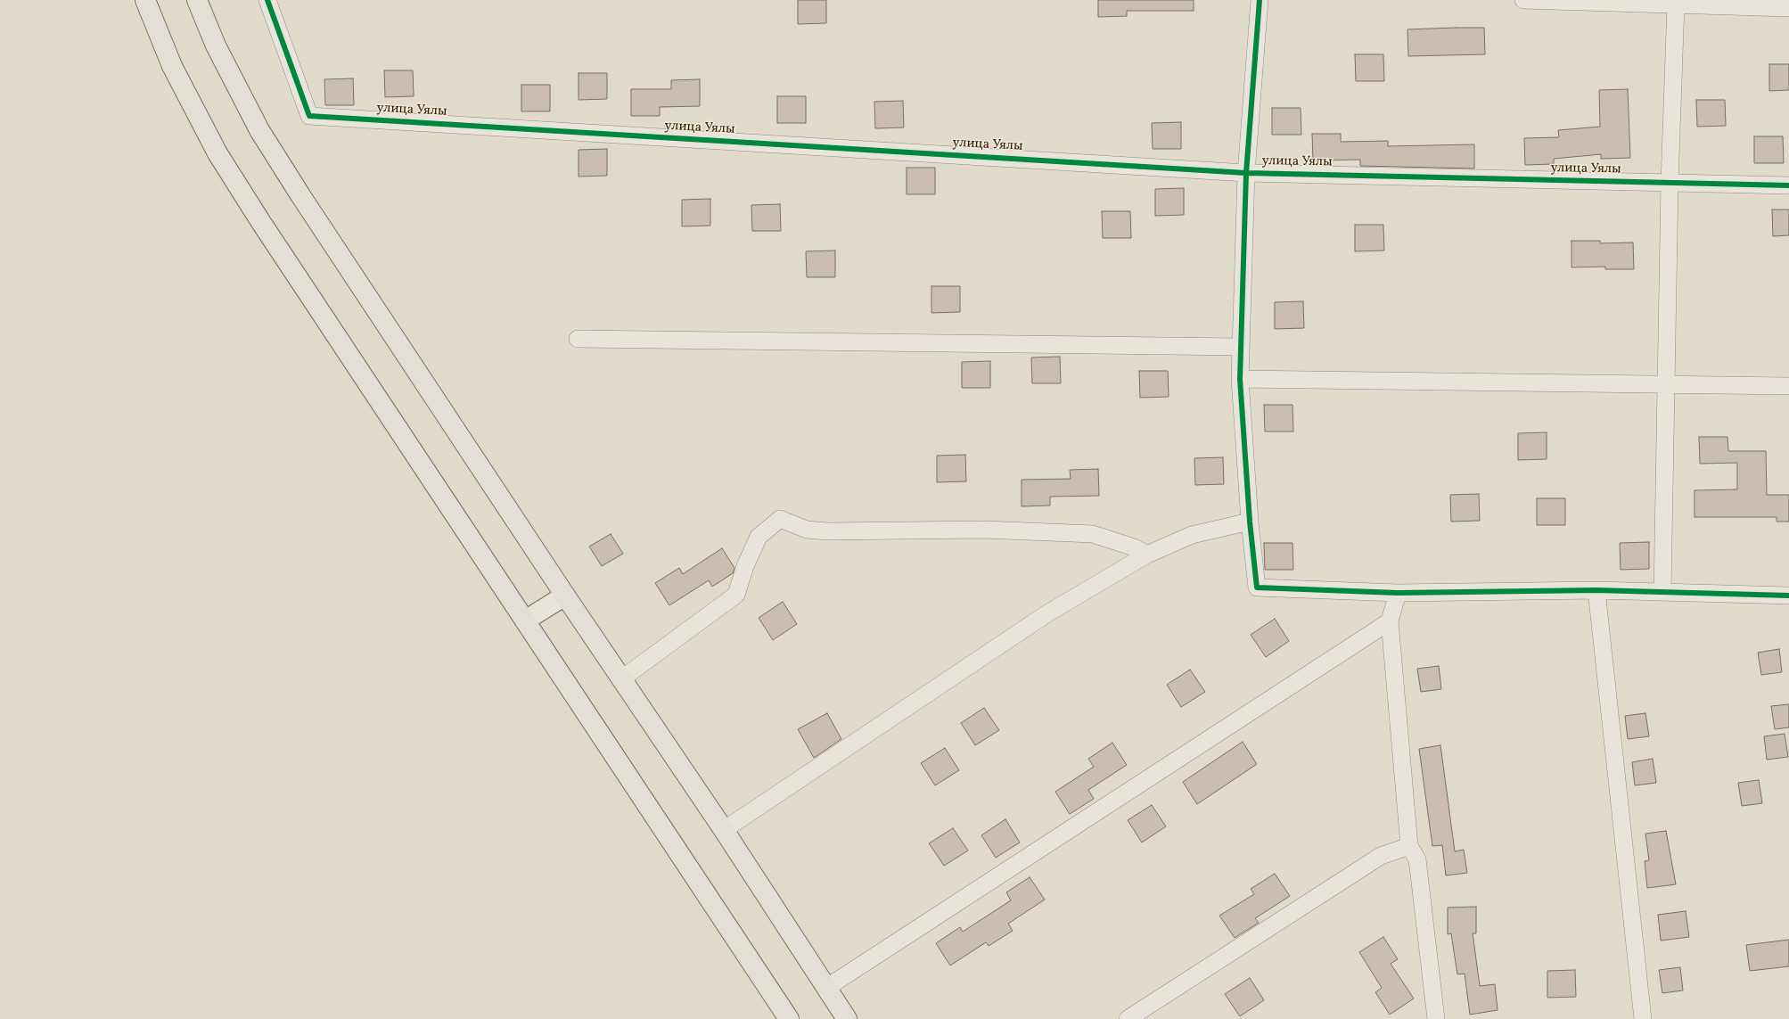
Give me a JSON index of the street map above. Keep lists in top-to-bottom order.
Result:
{
  "streets": {
    "street": ["улица Уялы"]
  }
}
